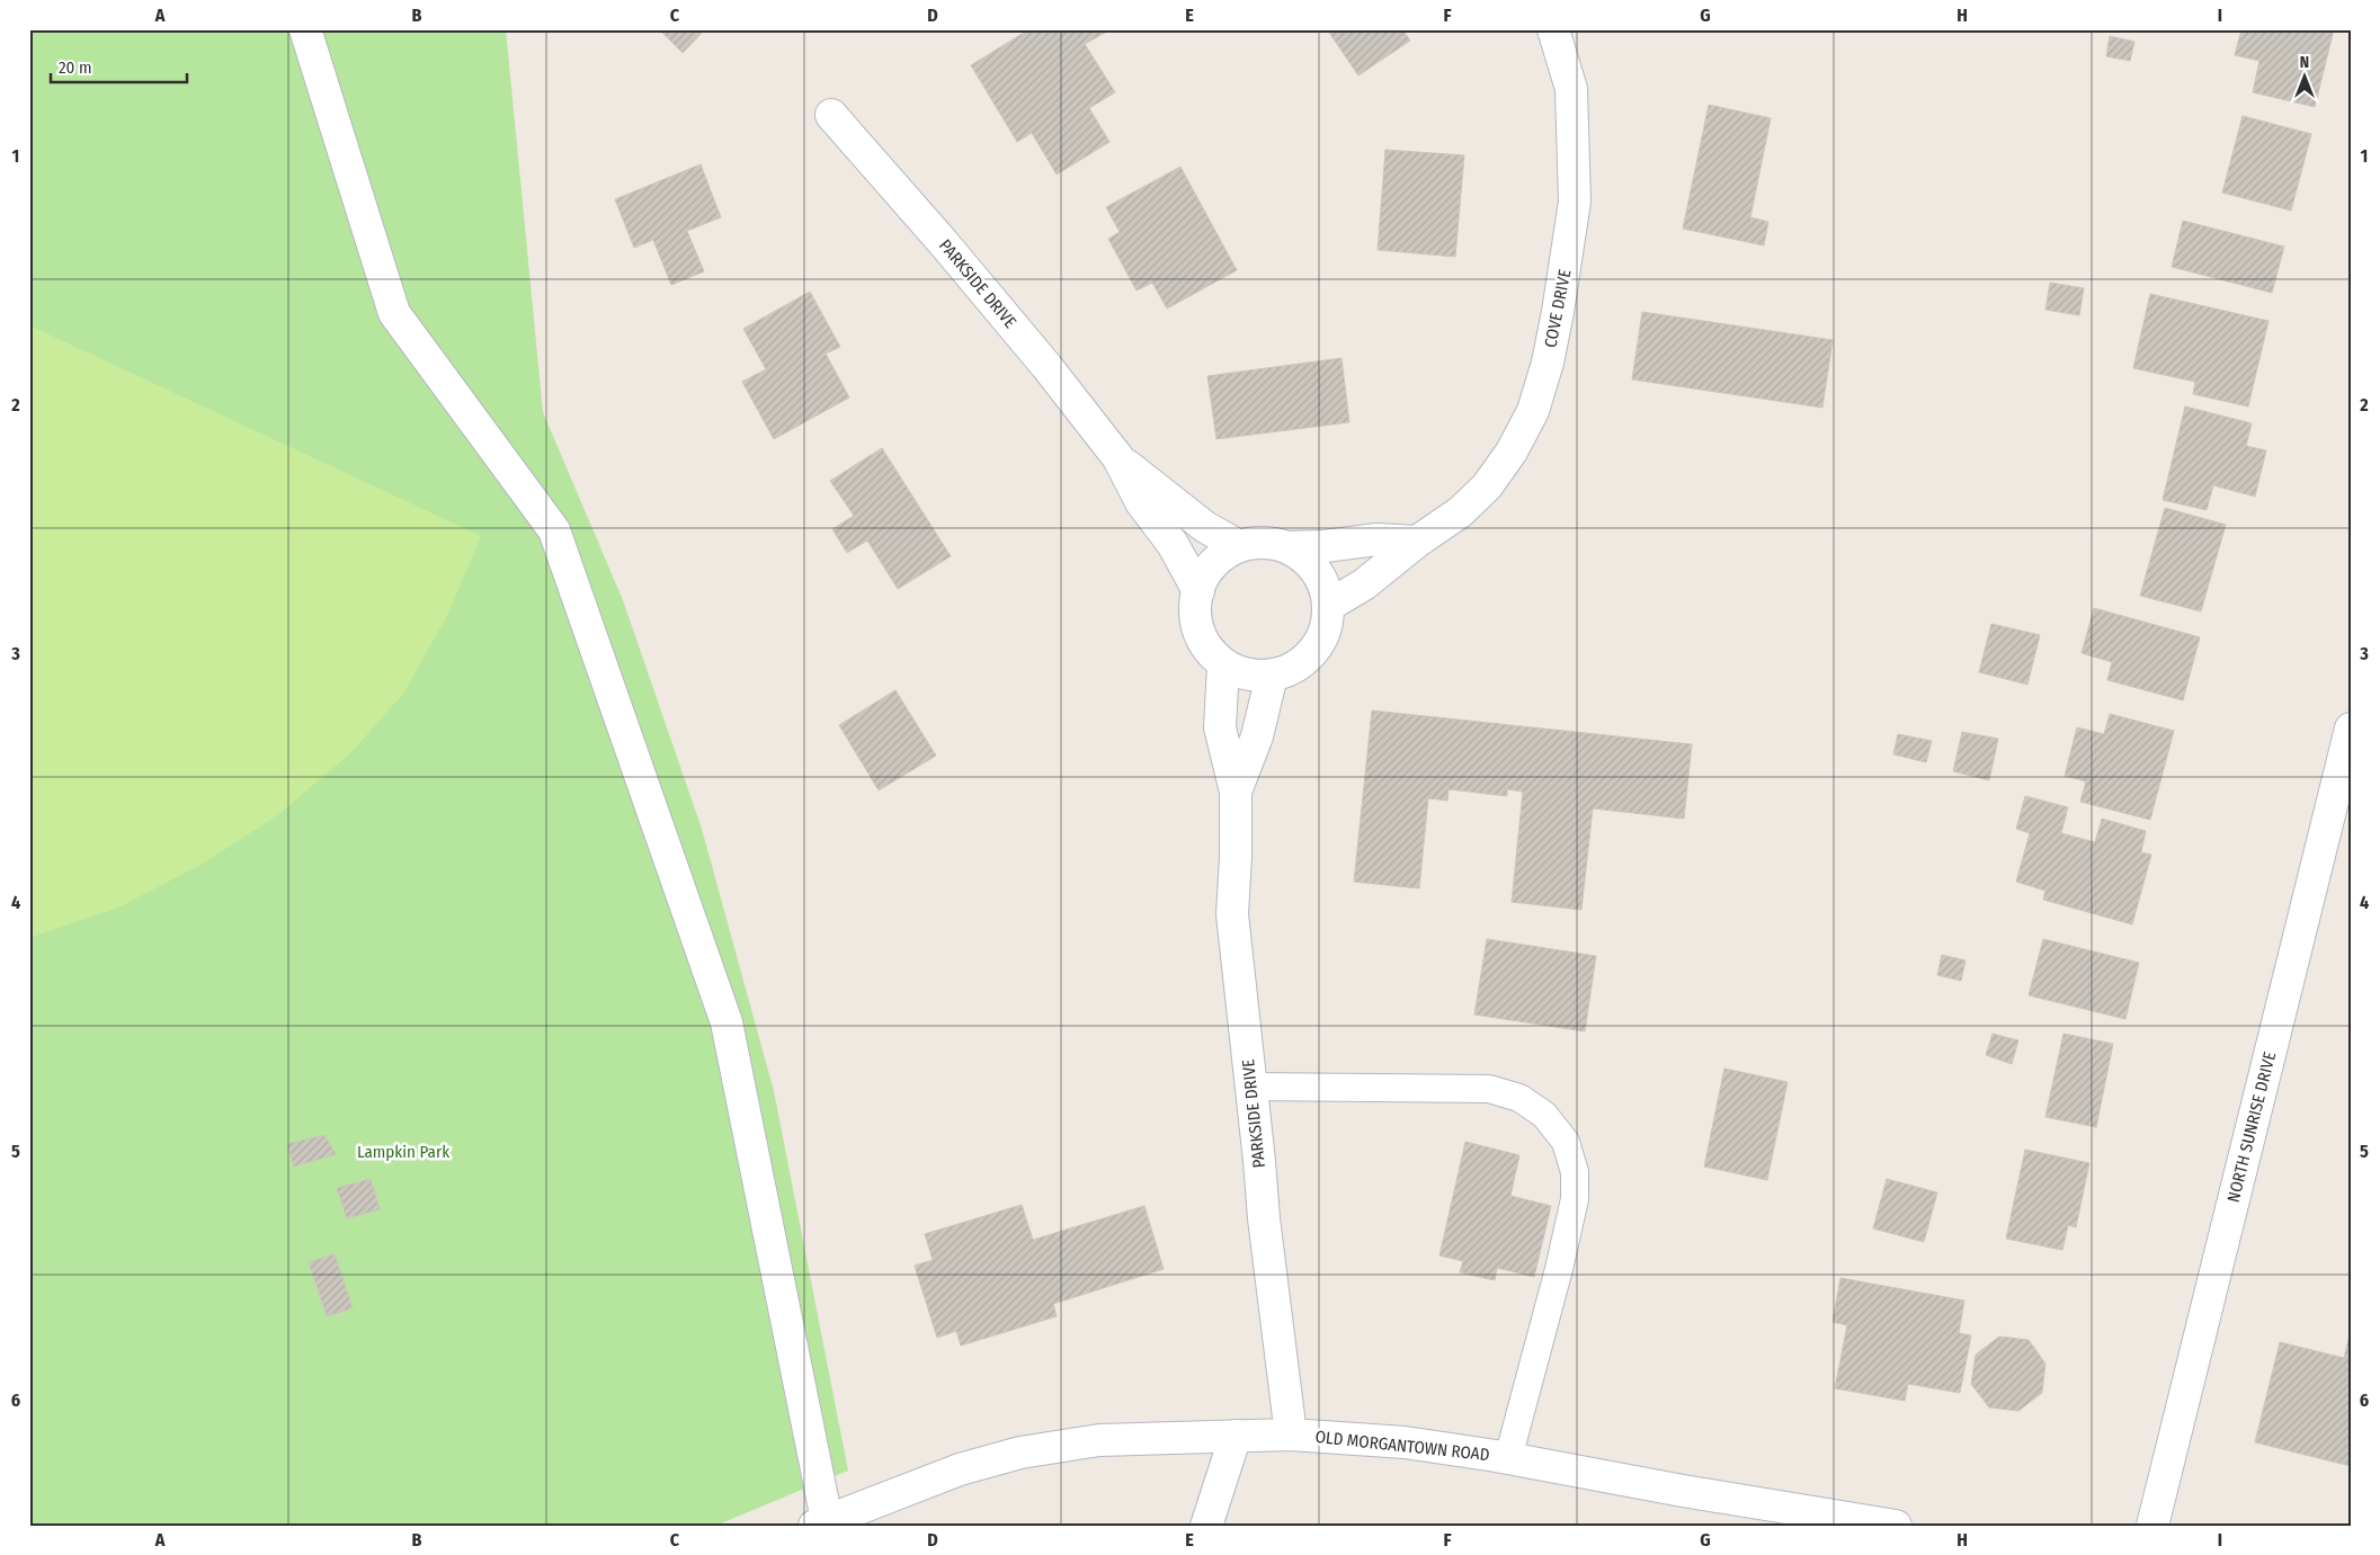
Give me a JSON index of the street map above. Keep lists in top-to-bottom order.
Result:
{
  "streets": {
    "street": [
      "PARKSIDE DRIVE",
      "COVE DRIVE",
      "NORTH SUNRISE DRIVE",
      "OLD MORGANTOWN ROAD"
    ]
  },
  "crossings": [
    ["PARKSIDE DRIVE", "COVE DRIVE"],
    ["PARKSIDE DRIVE", "OLD MORGANTOWN ROAD"]
  ],
  "parks": ["Lampkin Park"],
  "scale_bar": "20 m",
  "north": "top",
  "grid": {
    "columns": [
      "A",
      "B",
      "C",
      "D",
      "E",
      "F",
      "G",
      "H",
      "I"
    ],
    "rows": [
      "1",
      "2",
      "3",
      "4",
      "5",
      "6"
    ]
  }
}
